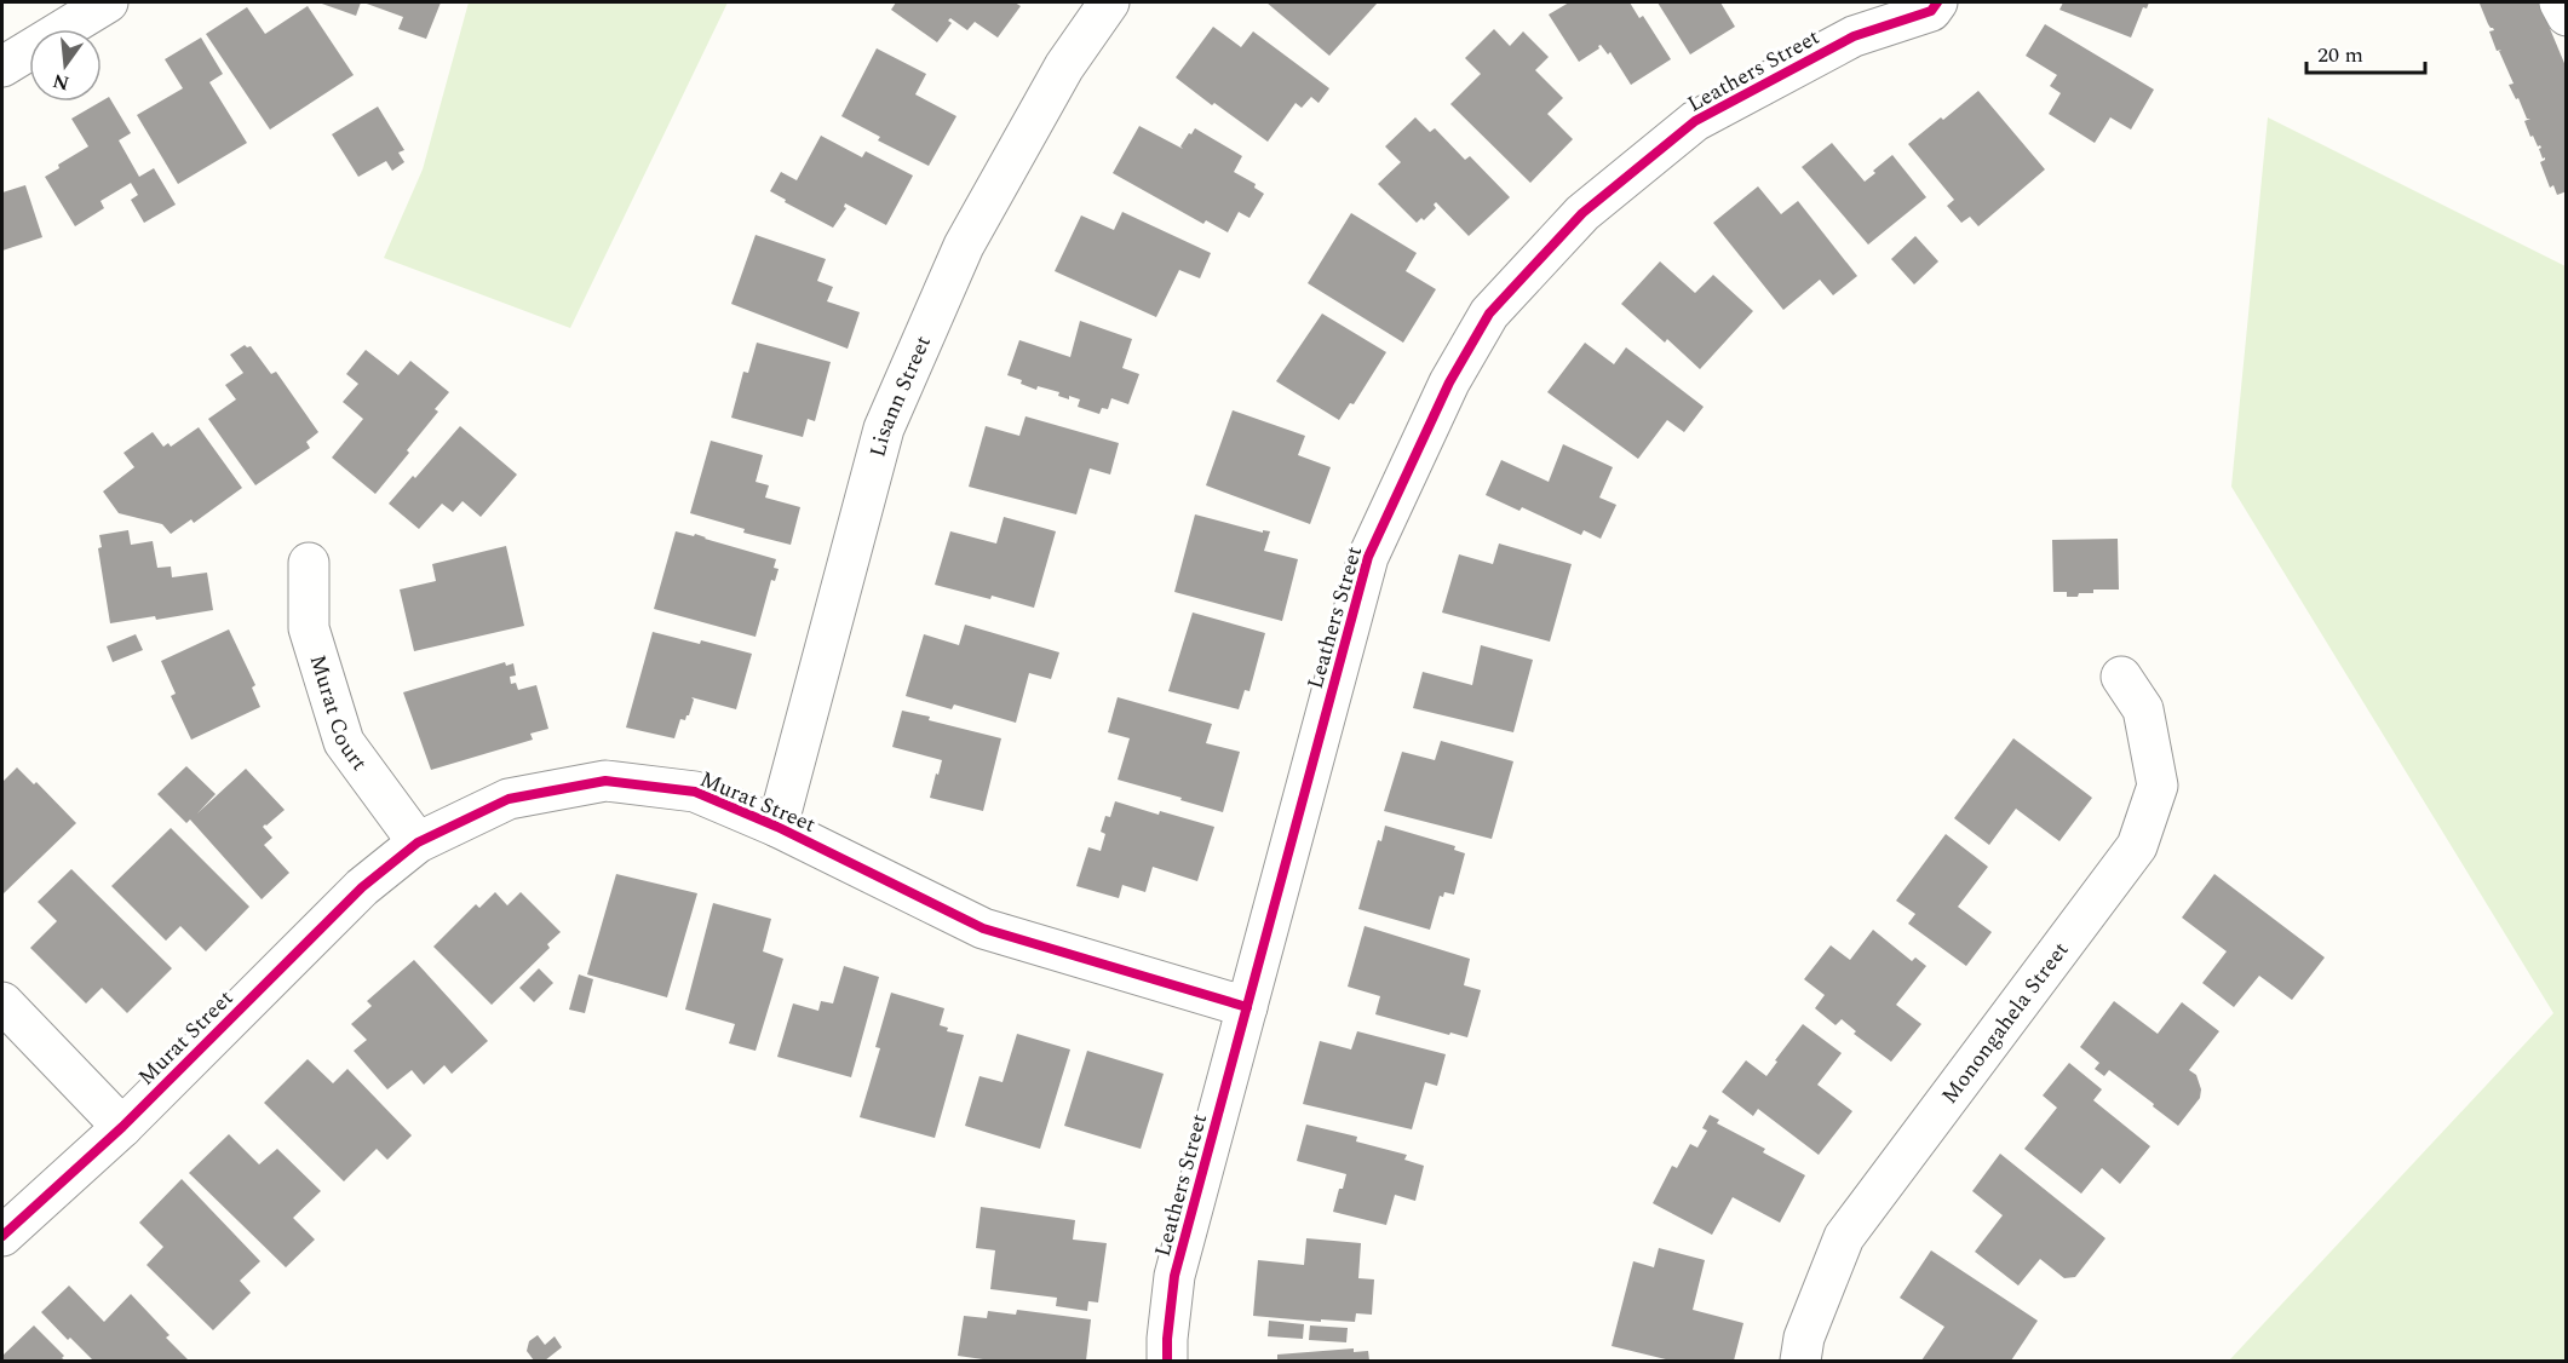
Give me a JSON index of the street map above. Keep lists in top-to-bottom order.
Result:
{
  "streets": {
    "street": [
      "Leathers Street",
      "Lisann Street",
      "Murat Court",
      "Murat Street",
      "Monongahela Street"
    ]
  },
  "crossings": [
    ["Leathers Street", "Murat Street"],
    ["Lisann Street", "Murat Street"],
    ["Murat Court", "Murat Street"]
  ],
  "scale_bar": "20 m",
  "north": "bottom"
}
